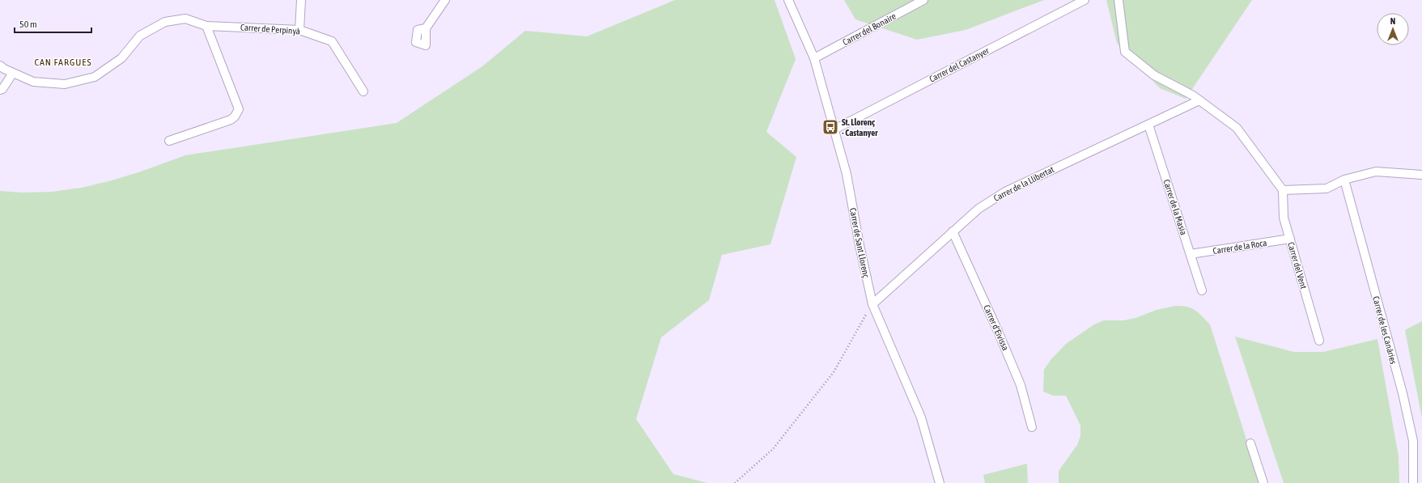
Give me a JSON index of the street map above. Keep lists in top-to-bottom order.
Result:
{
  "streets": {
    "street": [
      "Carrer de Perpinyà",
      "Carrer del Bonaire",
      "Carrer del Castanyer",
      "Carrer de la Llibertat",
      "Carrer de la Masia",
      "Carrer de Sant Llorenç",
      "Carrer de la Roca",
      "Carrer del Vent",
      "Carrer d'Eivissa",
      "Carrer de les Canàries"
    ]
  },
  "crossings": [
    ["Carrer del Bonaire", "Carrer de Sant Llorenç"],
    ["Carrer del Castanyer", "Carrer de Sant Llorenç"],
    ["Carrer de la Llibertat", "Carrer de la Masia"],
    ["Carrer de la Llibertat", "Carrer de Sant Llorenç"],
    ["Carrer de la Llibertat", "Carrer d'Eivissa"],
    ["Carrer de la Masia", "Carrer de la Roca"],
    ["Carrer de la Roca", "Carrer del Vent"]
  ],
  "districts": ["CAN FARGUES"],
  "places": {
    "bus stop": ["St. Llorenç - Castanyer"]
  },
  "scale_bar": "50 m",
  "north": "top"
}
